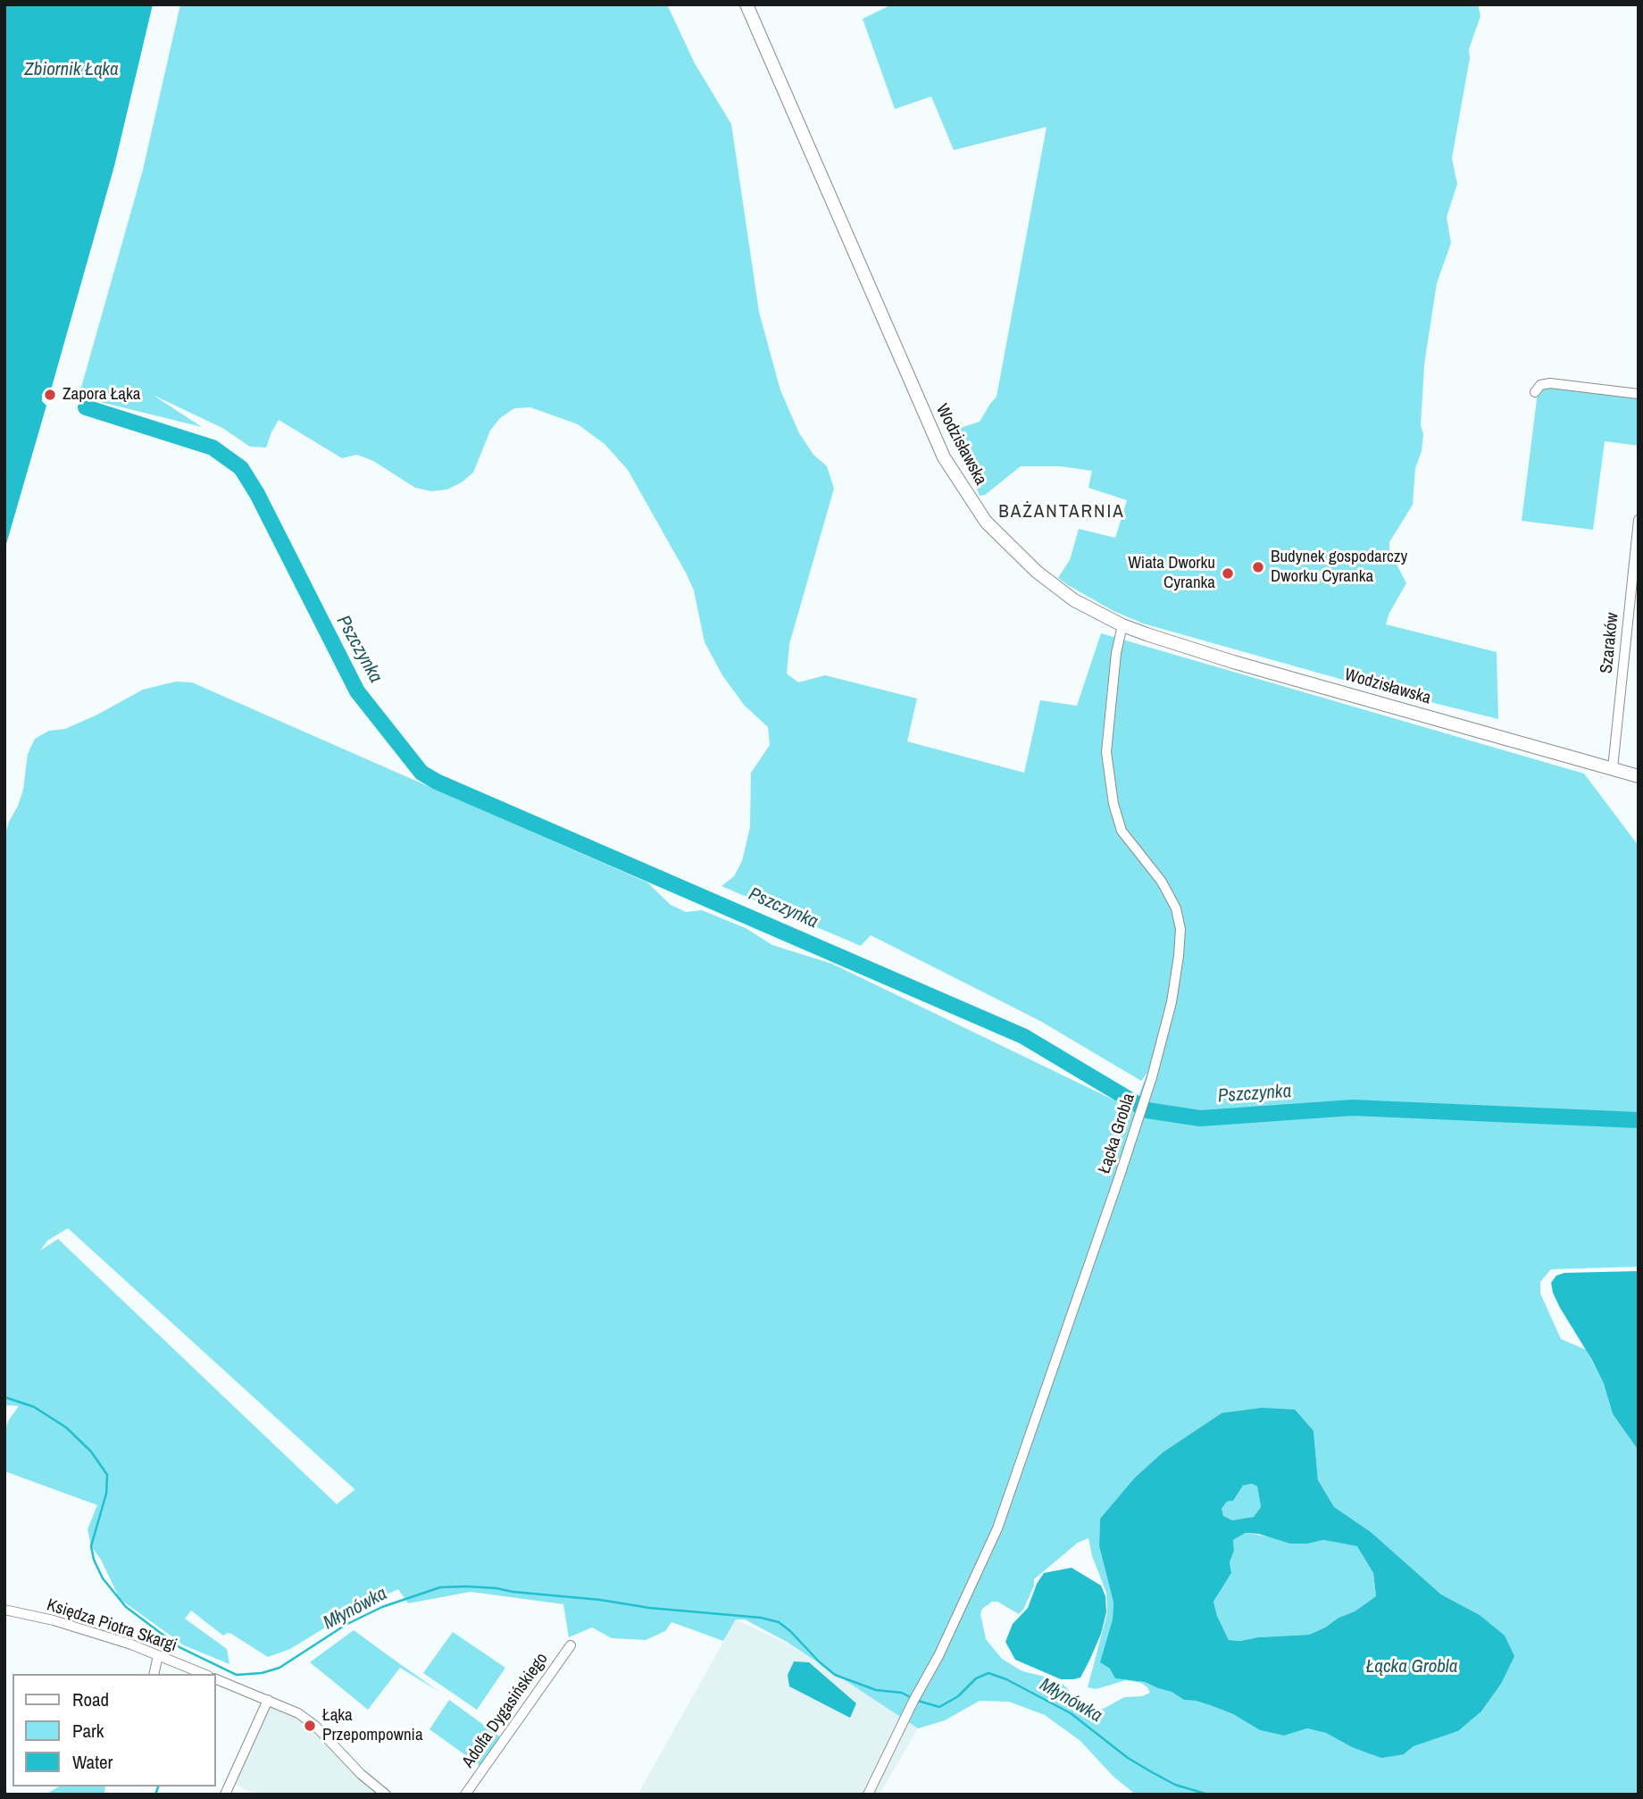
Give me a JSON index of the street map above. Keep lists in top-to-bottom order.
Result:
{
  "streets": {
    "main road": ["Wodzisławska"],
    "street": [
      "Szaraków",
      "Łącka Grobla",
      "Księdza Piotra Skargi",
      "Adolfa Dygasińskiego"
    ]
  },
  "crossings": [
    ["Wodzisławska", "Szaraków"],
    ["Wodzisławska", "Łącka Grobla"]
  ],
  "districts": ["BAŻANTARNIA"],
  "water": [
    "Zbiornik Łąka",
    "Pszczynka",
    "Młynówka",
    "Łącka Grobla"
  ],
  "places": [
    "Zapora Łąka",
    "Budynek gospodarczy Dworku Cyranka",
    "Wiata Dworku Cyranka",
    "Łąka Przepompownia"
  ],
  "legend": ["Road", "Park", "Water"]
}
